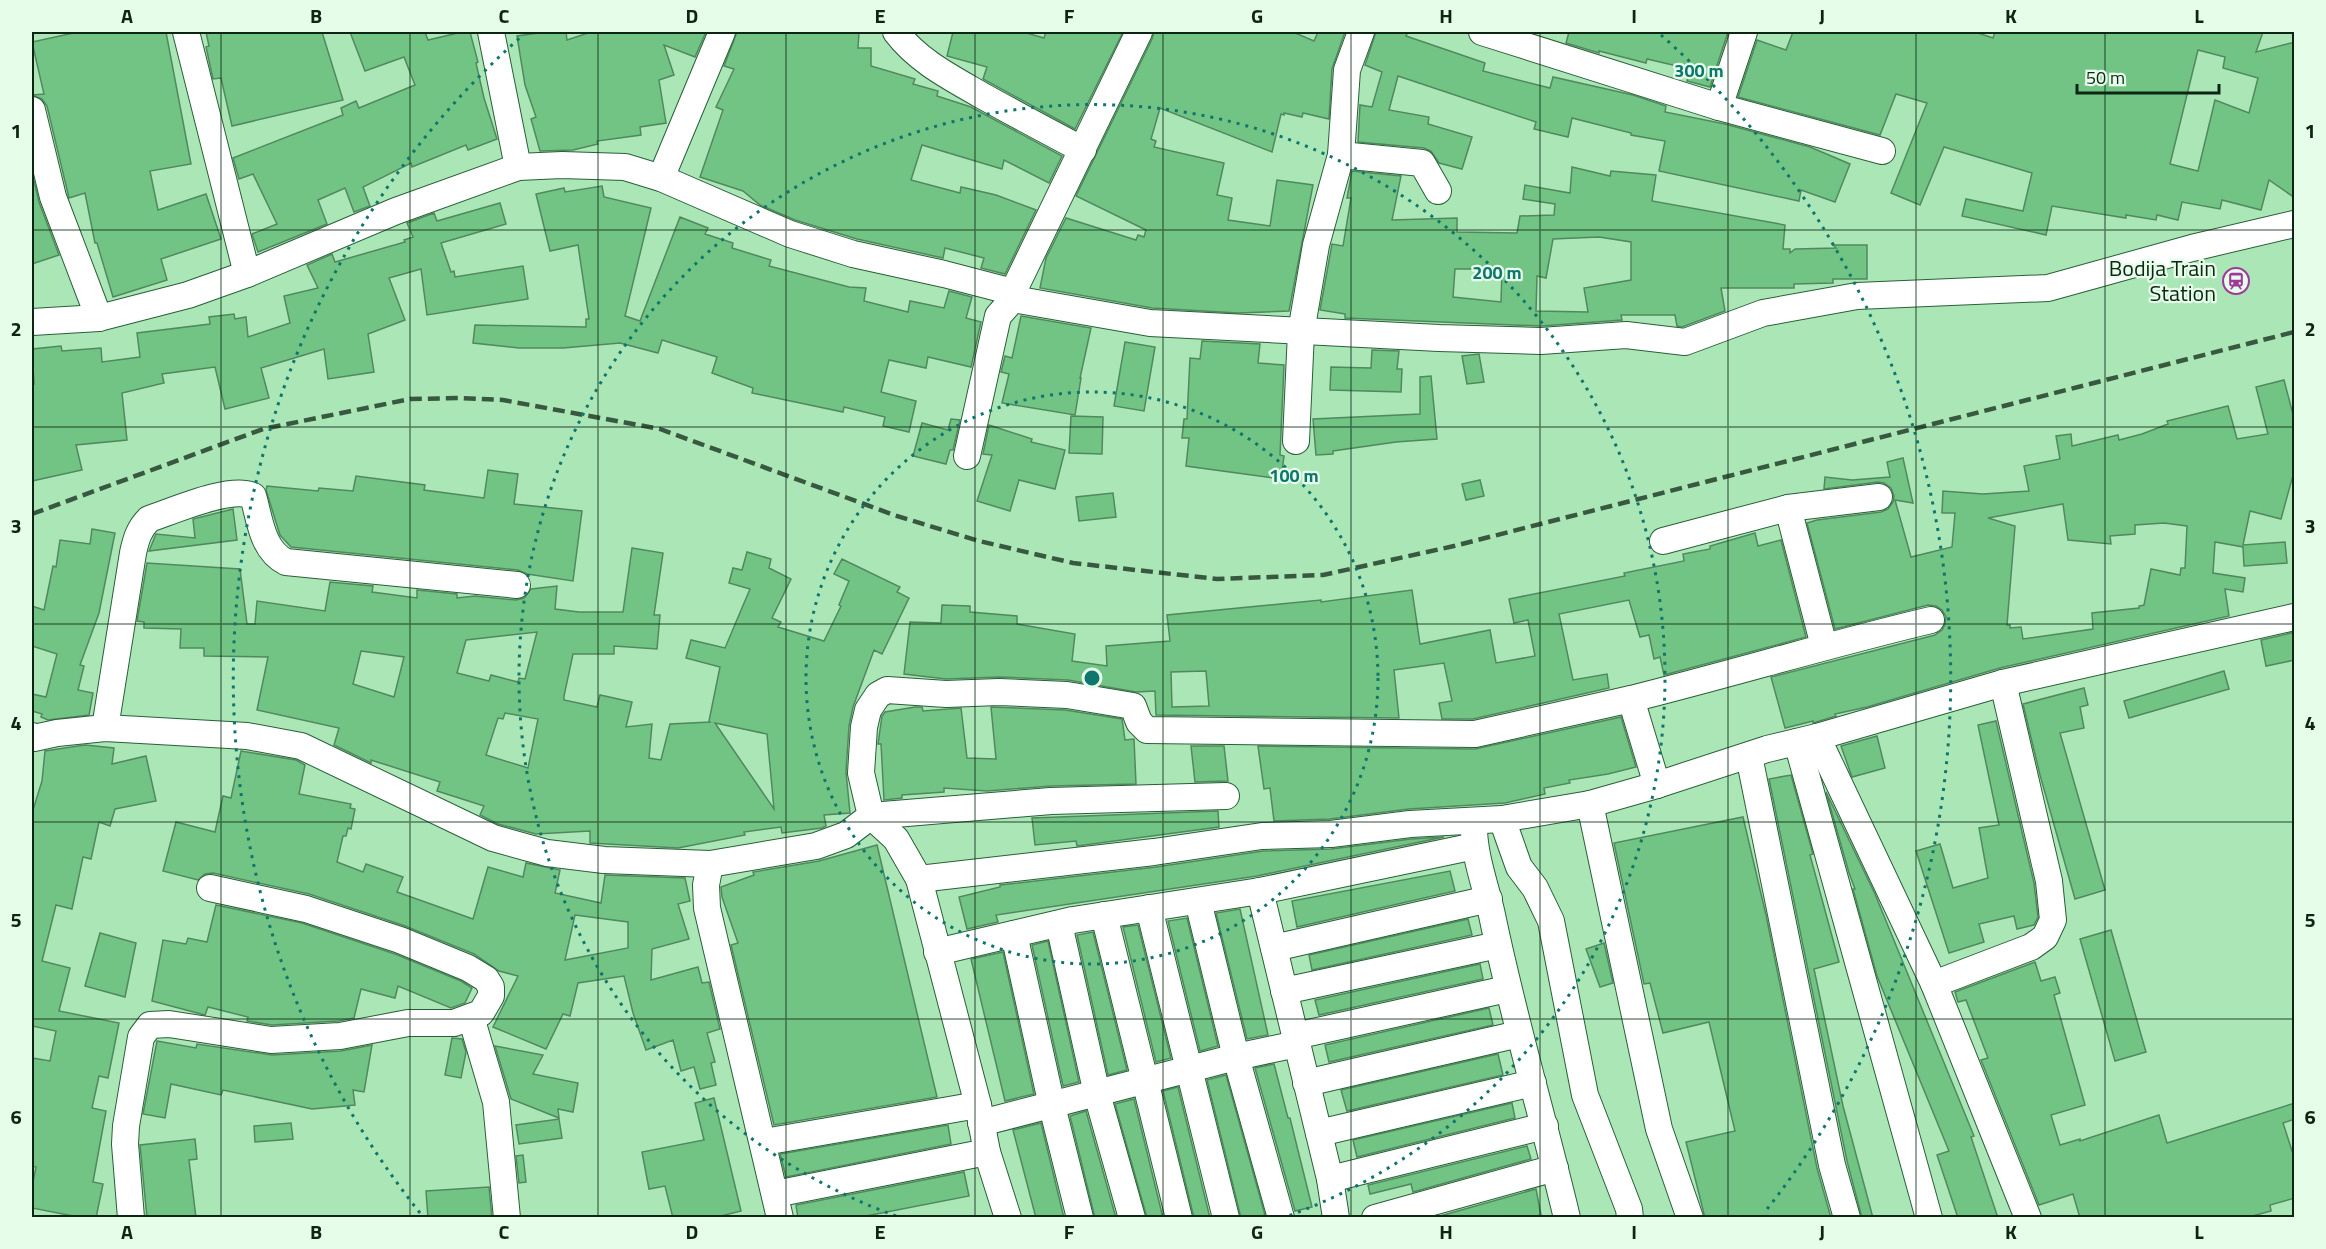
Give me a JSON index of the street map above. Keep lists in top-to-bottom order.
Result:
{
  "places": {
    "station": ["Bodija Train Station"]
  },
  "scale_bar": "50 m",
  "grid": {
    "columns": [
      "A",
      "B",
      "C",
      "D",
      "E",
      "F",
      "G",
      "H",
      "I",
      "J",
      "K",
      "L"
    ],
    "rows": [
      "1",
      "2",
      "3",
      "4",
      "5",
      "6"
    ]
  },
  "rings": ["300 m", "200 m", "100 m"]
}
